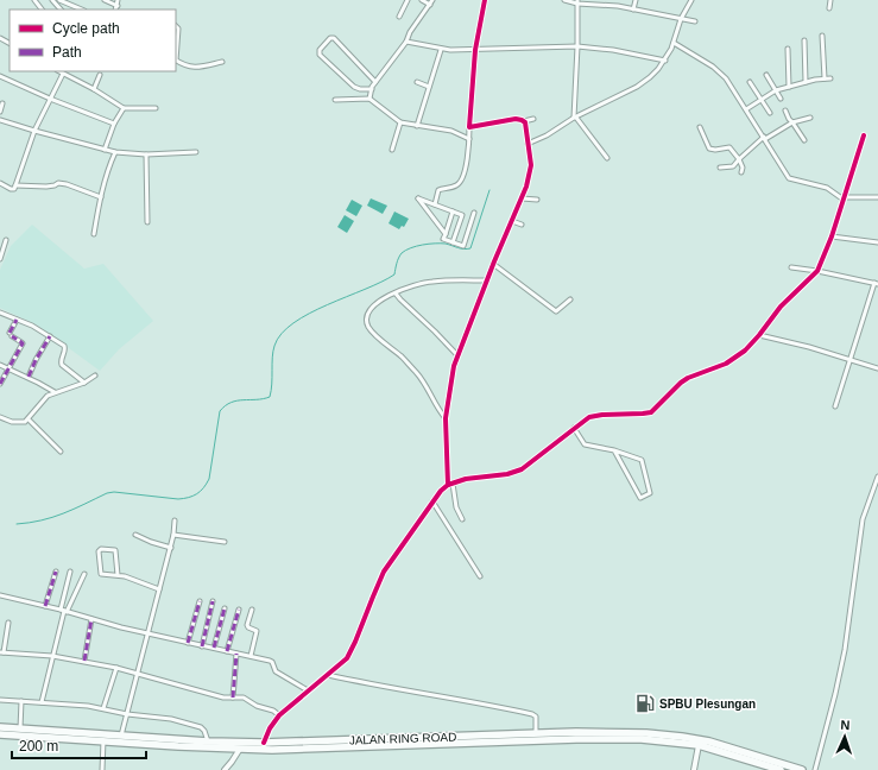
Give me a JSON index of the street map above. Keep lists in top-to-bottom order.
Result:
{
  "streets": {
    "highway": ["JALAN RING ROAD"]
  },
  "places": {
    "fuel station": ["SPBU Plesungan"]
  },
  "legend": ["Cycle path", "Path"],
  "scale_bar": "200 m",
  "north": "top"
}
